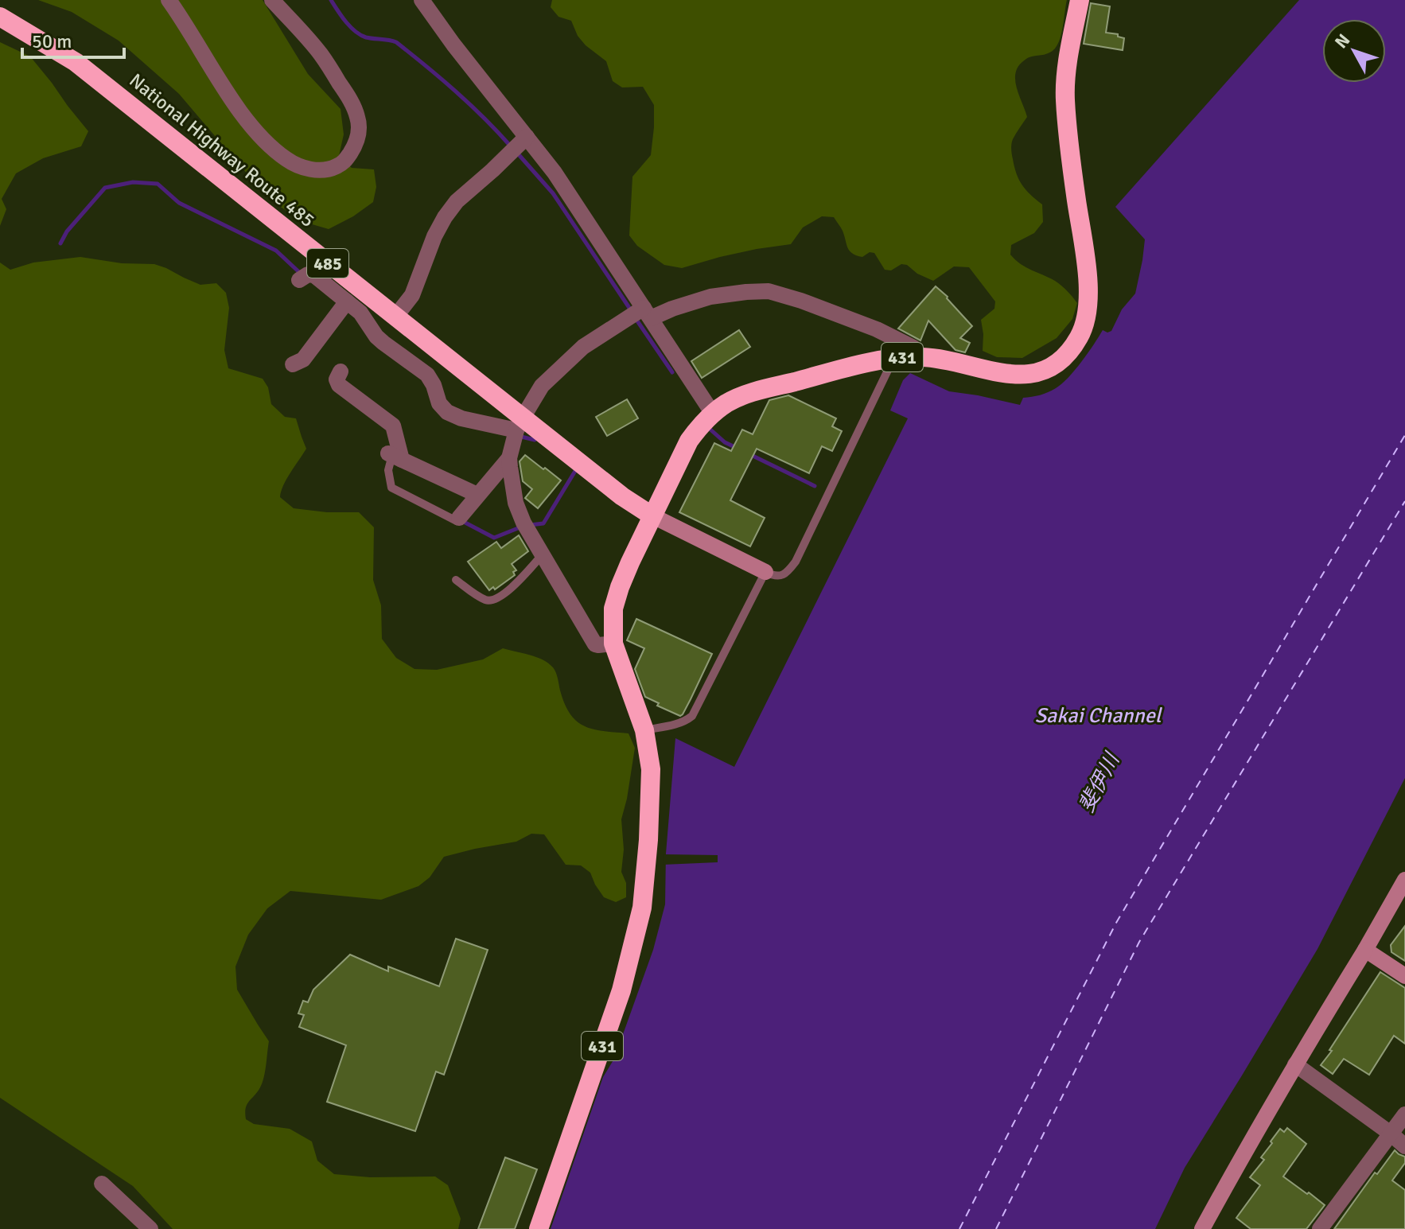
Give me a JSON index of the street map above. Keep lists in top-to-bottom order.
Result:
{
  "streets": {
    "highway": ["National Highway Route 485", "485", "431"]
  },
  "crossings": [
    ["National Highway Route 485", "431"]
  ],
  "water": ["Sakai Channel", "斐伊川"],
  "scale_bar": "50 m",
  "north": "top left"
}
